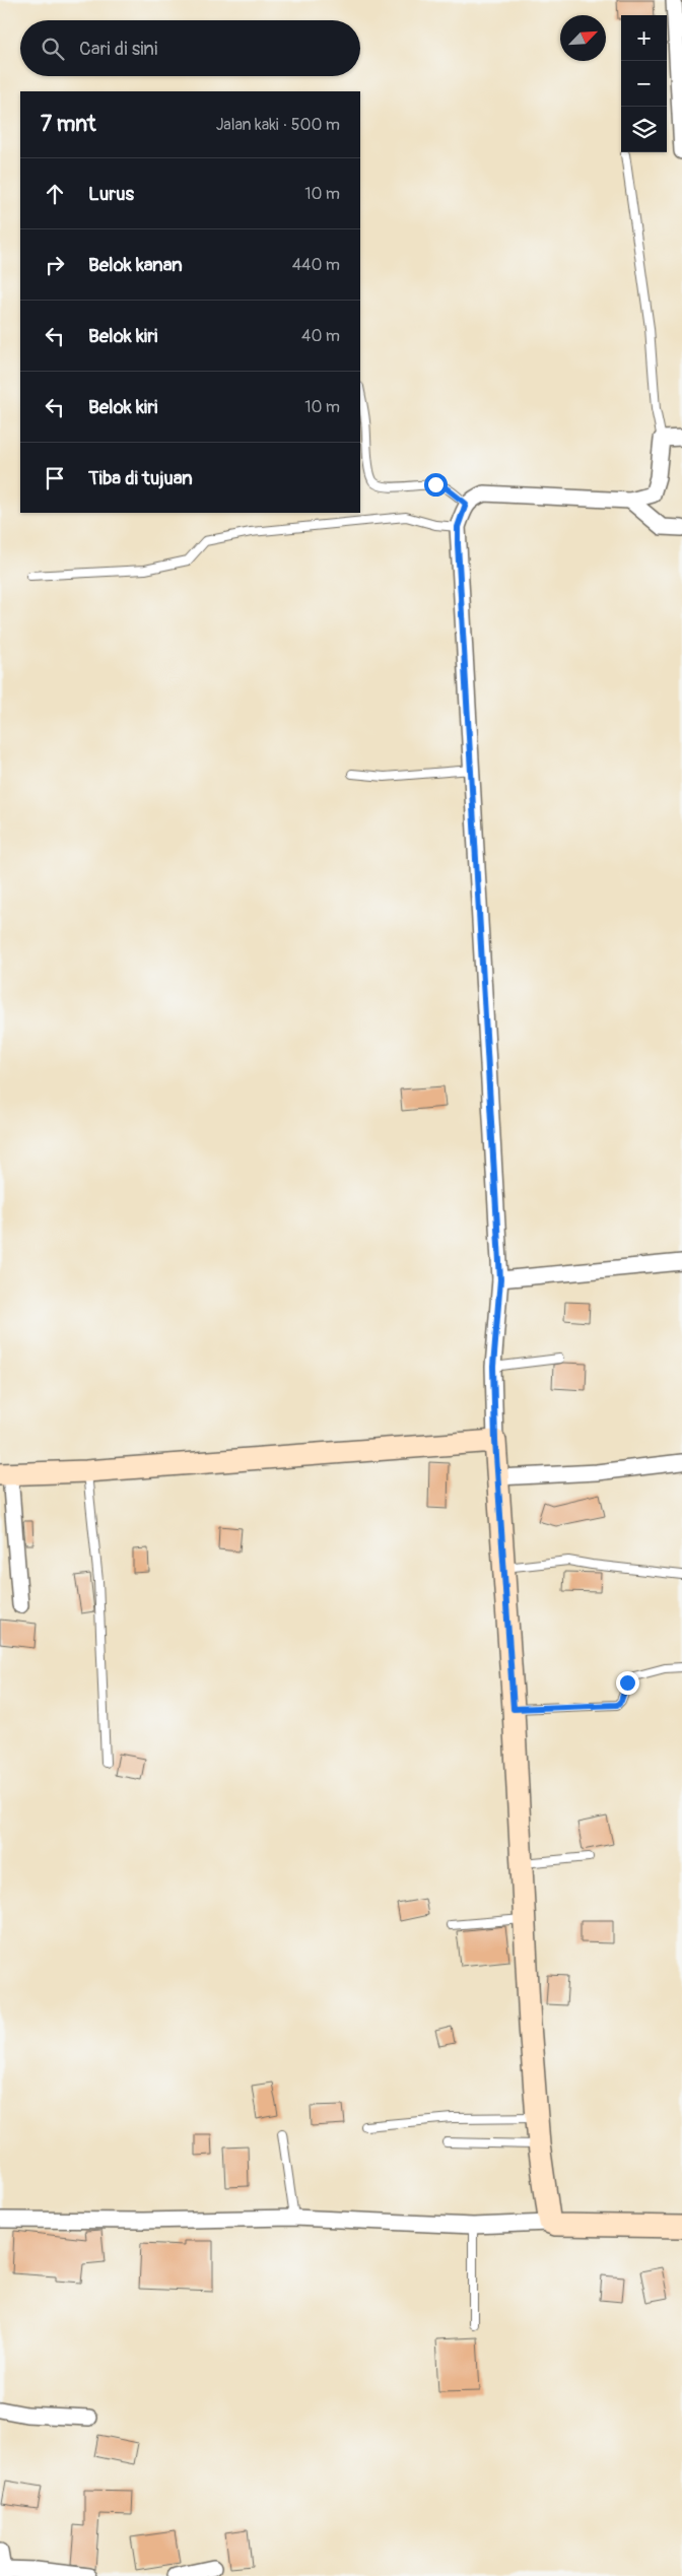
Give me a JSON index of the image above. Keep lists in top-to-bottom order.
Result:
{
  "north": "top right",
  "page": {
    "map_buttons": ["+", "−"],
    "search": "Cari di sini",
    "heading": ["7 mnt", "Jalan kaki · 500 m"],
    "list": [
      ["Lurus", "10 m"],
      ["Belok kanan", "440 m"],
      ["Belok kiri", "40 m"],
      ["Belok kiri", "10 m"],
      "Tiba di tujuan"
    ]
  }
}
